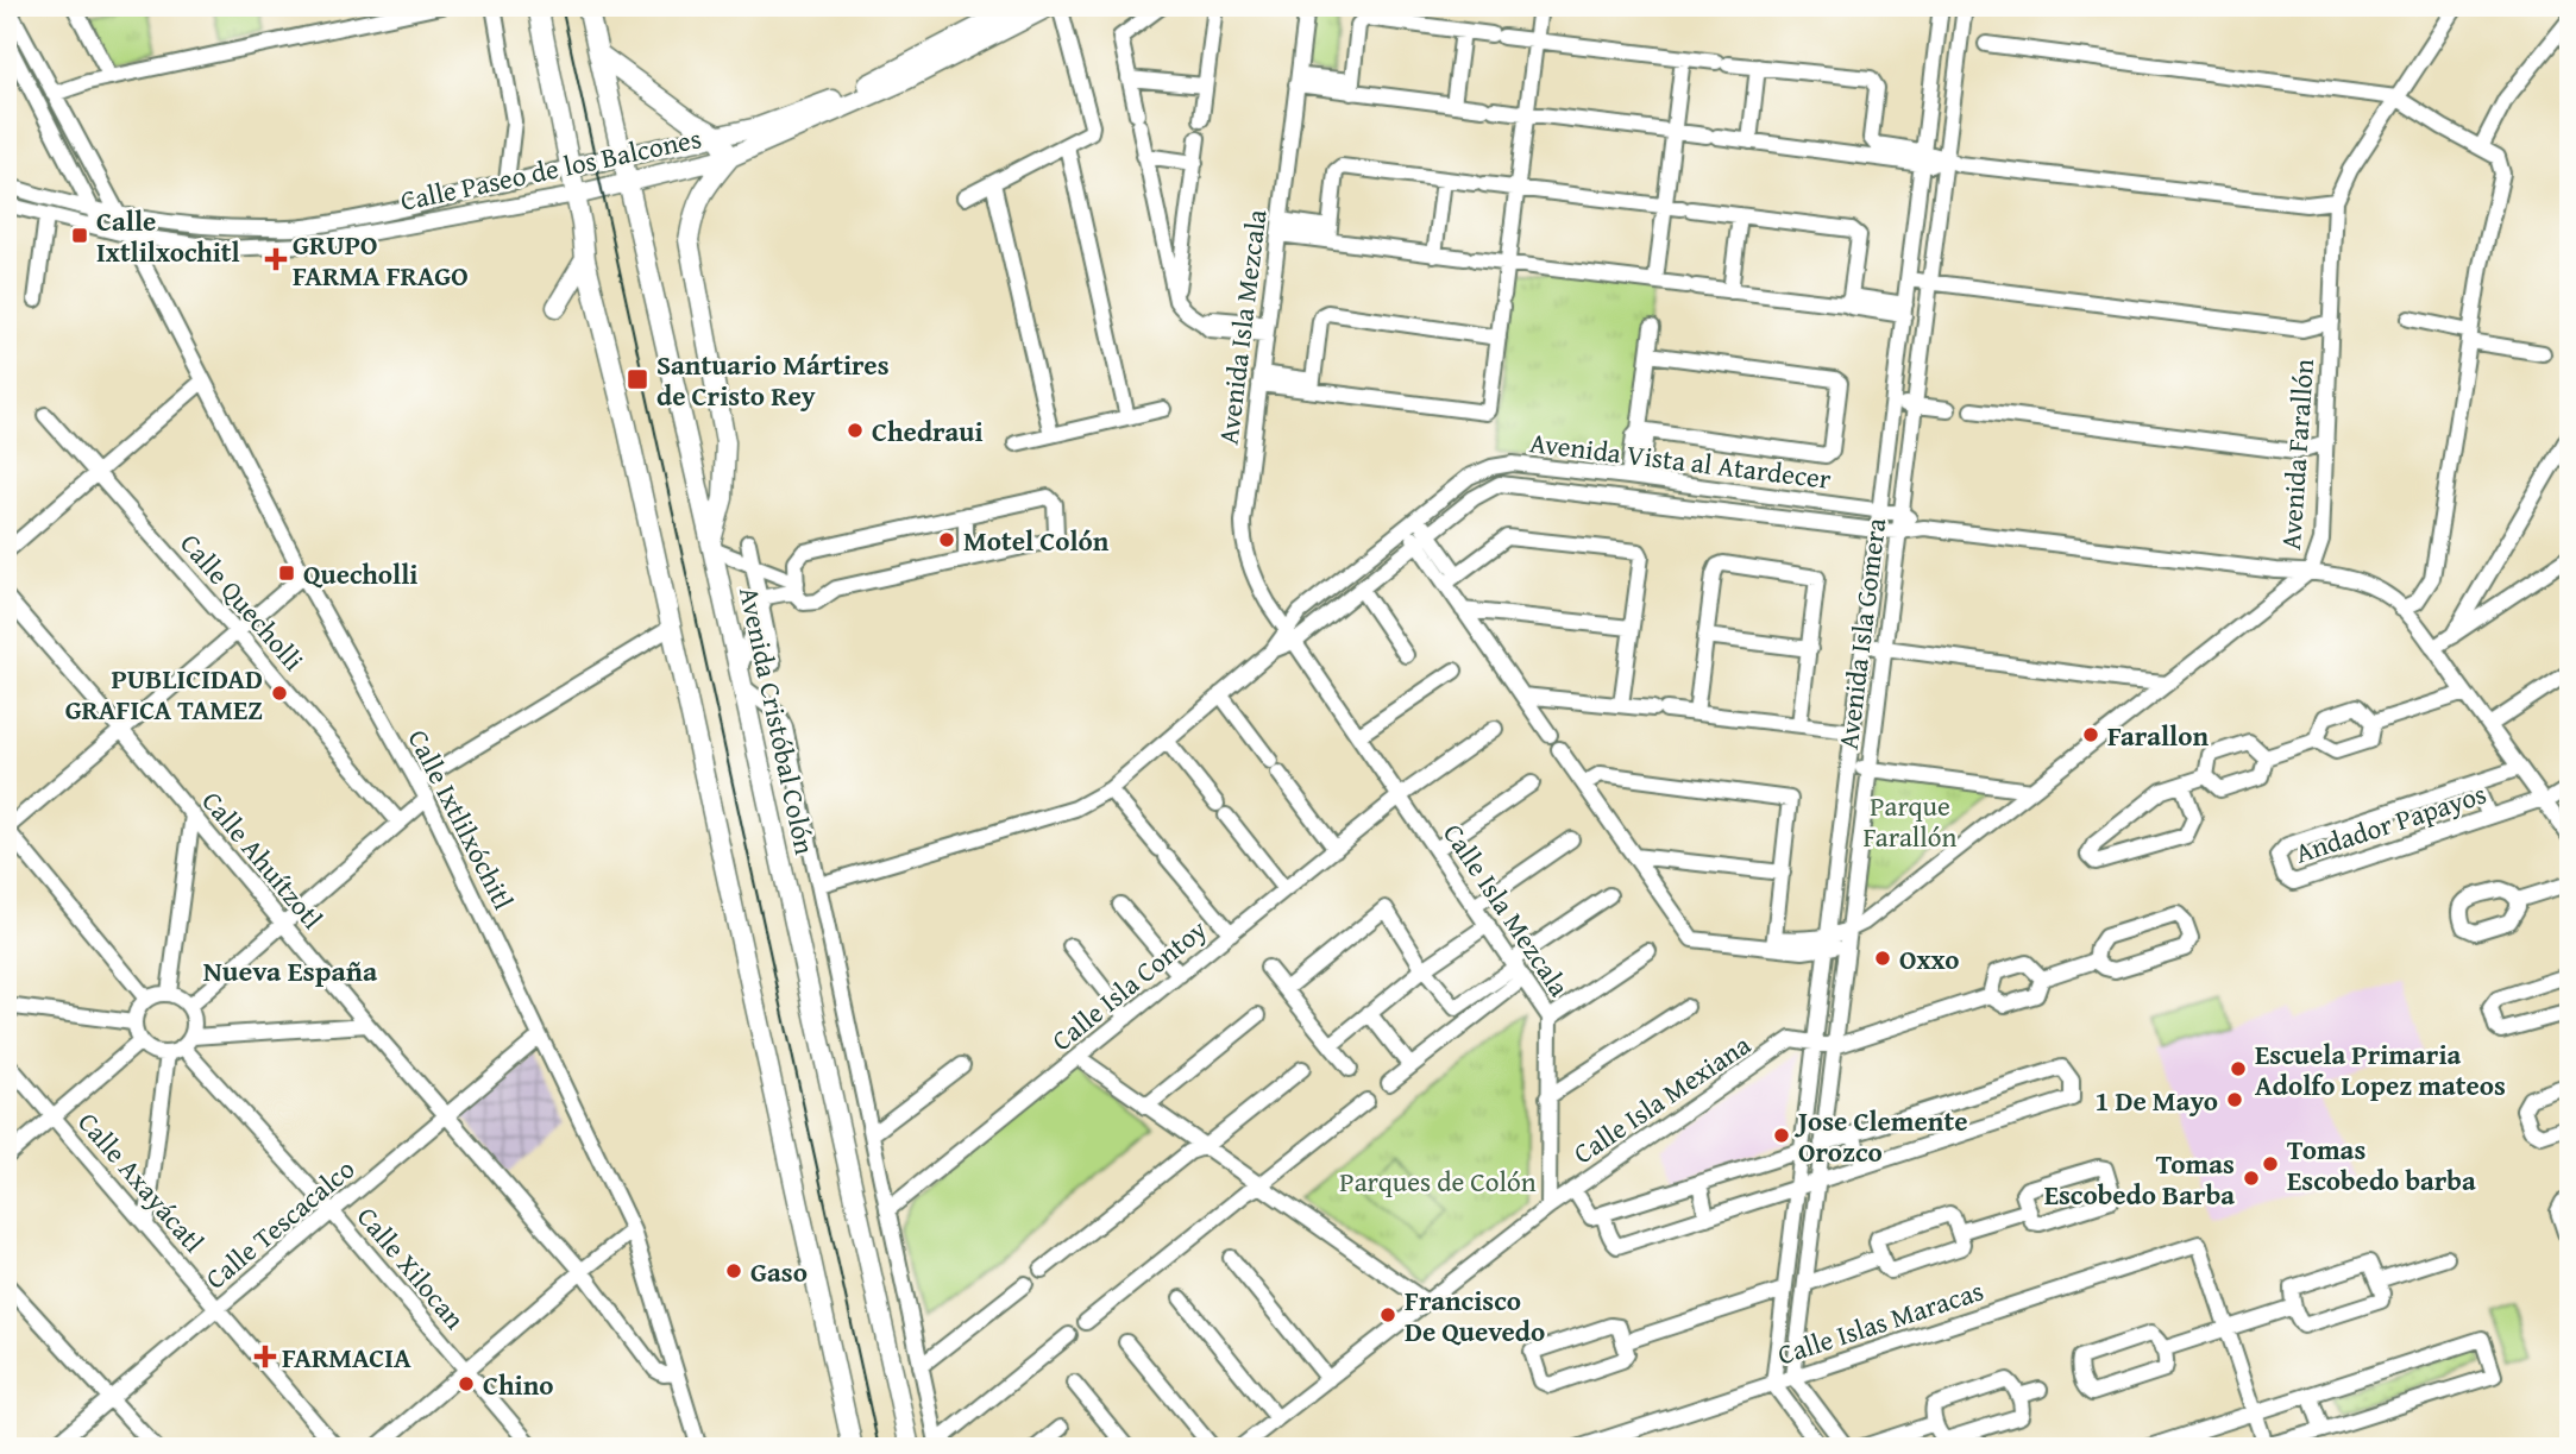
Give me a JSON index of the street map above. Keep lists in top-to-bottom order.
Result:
{
  "streets": {
    "main road": ["Calle Paseo de los Balcones", "Avenida Cristóbal Colón"],
    "street": [
      "Avenida Isla Mezcala",
      "Avenida Farallón",
      "Avenida Vista al Atardecer",
      "Calle Quecholli",
      "Avenida Isla Gomera",
      "Calle Ixtlilxóchitl",
      "Andador Papayos",
      "Calle Ahuítzotl",
      "Calle Isla Mezcala",
      "Calle Isla Contoy",
      "Calle Isla Mexiana",
      "Calle Axayácatl",
      "Calle Tescacalco",
      "Calle Xilocan",
      "Calle Islas Maracas"
    ]
  },
  "crossings": [
    ["Calle Paseo de los Balcones", "Avenida Cristóbal Colón"],
    ["Calle Paseo de los Balcones", "Calle Ixtlilxóchitl"],
    ["Avenida Isla Mezcala", "Avenida Vista al Atardecer"],
    ["Avenida Isla Mezcala", "Calle Isla Mezcala"],
    ["Avenida Farallón", "Avenida Isla Gomera"],
    ["Avenida Vista al Atardecer", "Avenida Isla Gomera"],
    ["Avenida Isla Gomera", "Calle Isla Mexiana"],
    ["Avenida Isla Gomera", "Calle Islas Maracas"],
    ["Calle Ixtlilxóchitl", "Calle Ahuítzotl"],
    ["Calle Ixtlilxóchitl", "Calle Tescacalco"],
    ["Calle Ahuítzotl", "Calle Tescacalco"],
    ["Calle Isla Mezcala", "Calle Isla Contoy"],
    ["Calle Isla Mezcala", "Calle Isla Mexiana"],
    ["Calle Axayácatl", "Calle Tescacalco"],
    ["Calle Tescacalco", "Calle Xilocan"]
  ],
  "districts": ["Nueva España"],
  "parks": ["Parque Farallón", "Parques de Colón"],
  "places": {
    "transit": ["Calle Ixtlilxochitl", "Santuario Mártires de Cristo Rey", "Quecholli"],
    "health": ["GRUPO FARMA FRAGO", "FARMACIA"],
    "other": [
      "Chedraui",
      "Motel Colón",
      "PUBLICIDAD GRAFICA TAMEZ",
      "Farallon",
      "Oxxo",
      "Escuela Primaria Adolfo Lopez mateos",
      "1 De Mayo",
      "Jose Clemente Orozco",
      "Tomas Escobedo barba",
      "Tomas Escobedo Barba",
      "Gaso",
      "Francisco De Quevedo",
      "Chino"
    ]
  }
}
